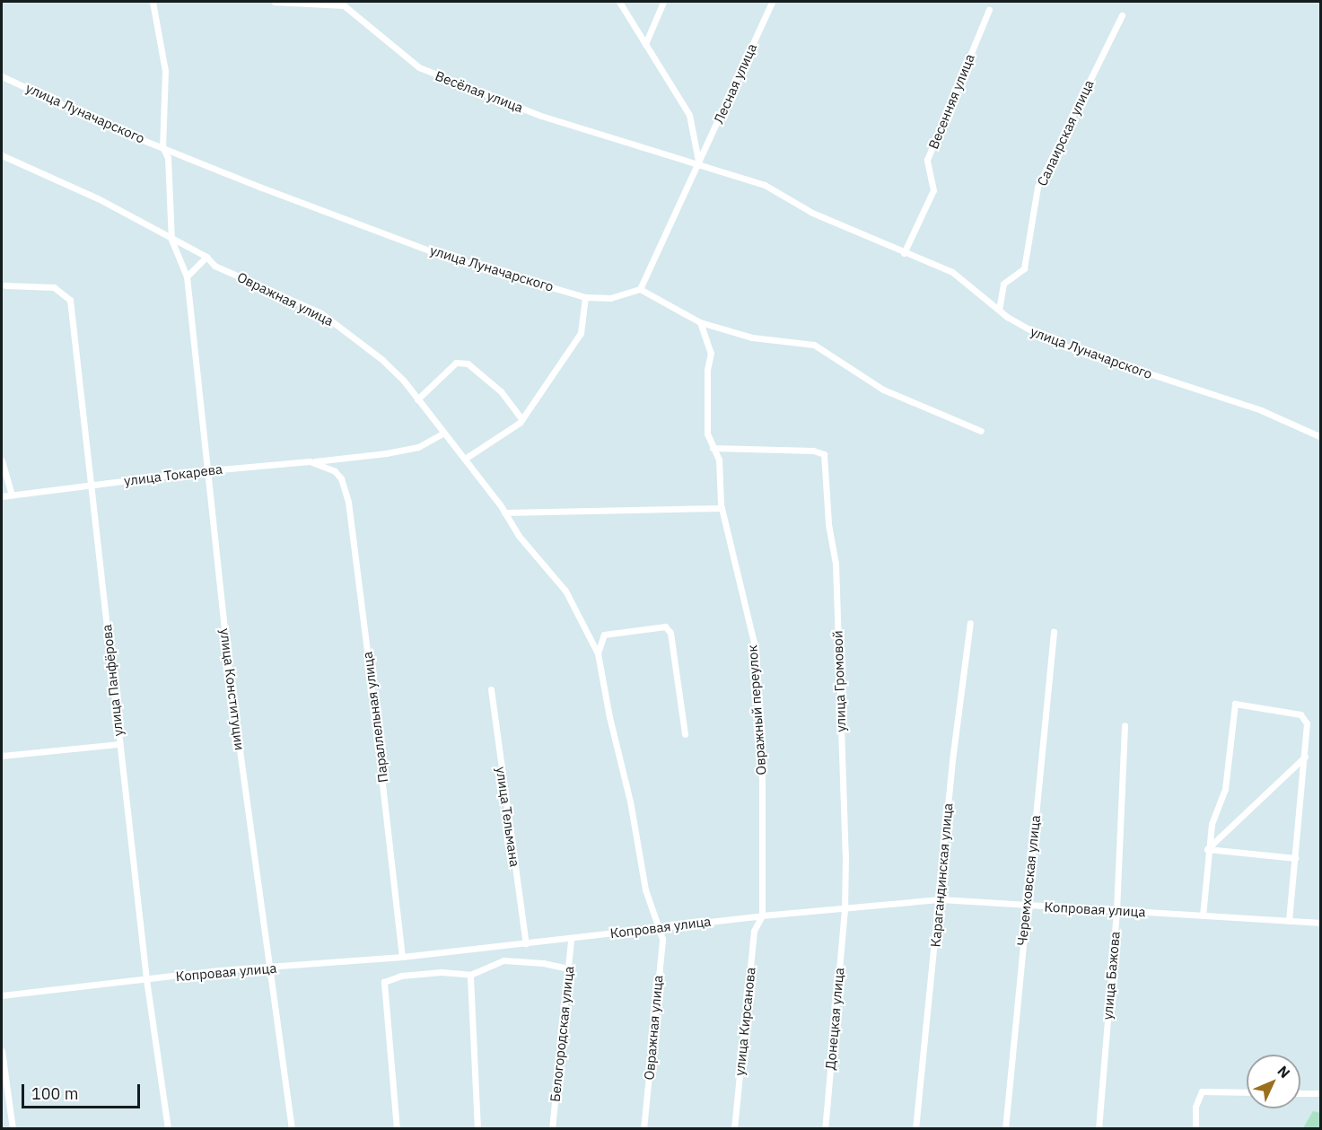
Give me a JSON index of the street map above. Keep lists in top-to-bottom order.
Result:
{
  "streets": {
    "street": [
      "Лесная улица",
      "Весёлая улица",
      "Весенняя улица",
      "улица Луначарского",
      "Салаирская улица",
      "Овражная улица",
      "улица Токарева",
      "улица Панфёрова",
      "улица Громовой",
      "улица Конституции",
      "Овражный переулок",
      "Параллельная улица",
      "улица Тельмана",
      "Карагандинская улица",
      "Черемховская улица",
      "Копровая улица",
      "улица Бажова",
      "Донецкая улица",
      "улица Кирсанова",
      "Белогородская улица"
    ]
  },
  "crossings": [
    ["Лесная улица", "Весёлая улица"],
    ["Лесная улица", "улица Луначарского"],
    ["Весёлая улица", "улица Луначарского"],
    ["Весенняя улица", "улица Луначарского"],
    ["улица Луначарского", "Салаирская улица"],
    ["Овражная улица", "улица Конституции"],
    ["Овражная улица", "Копровая улица"],
    ["улица Токарева", "улица Панфёрова"],
    ["улица Токарева", "улица Конституции"],
    ["улица Токарева", "Параллельная улица"],
    ["улица Панфёрова", "Копровая улица"],
    ["улица Громовой", "Овражный переулок"],
    ["улица Громовой", "Копровая улица"],
    ["улица Громовой", "Донецкая улица"],
    ["улица Конституции", "Копровая улица"],
    ["Овражный переулок", "Копровая улица"],
    ["Овражный переулок", "улица Кирсанова"],
    ["Параллельная улица", "Копровая улица"],
    ["улица Тельмана", "Копровая улица"],
    ["Карагандинская улица", "Копровая улица"],
    ["Черемховская улица", "Копровая улица"],
    ["Копровая улица", "улица Бажова"],
    ["Копровая улица", "Донецкая улица"],
    ["Копровая улица", "улица Кирсанова"],
    ["Копровая улица", "Белогородская улица"]
  ],
  "scale_bar": "100 m",
  "north": "top right"
}
